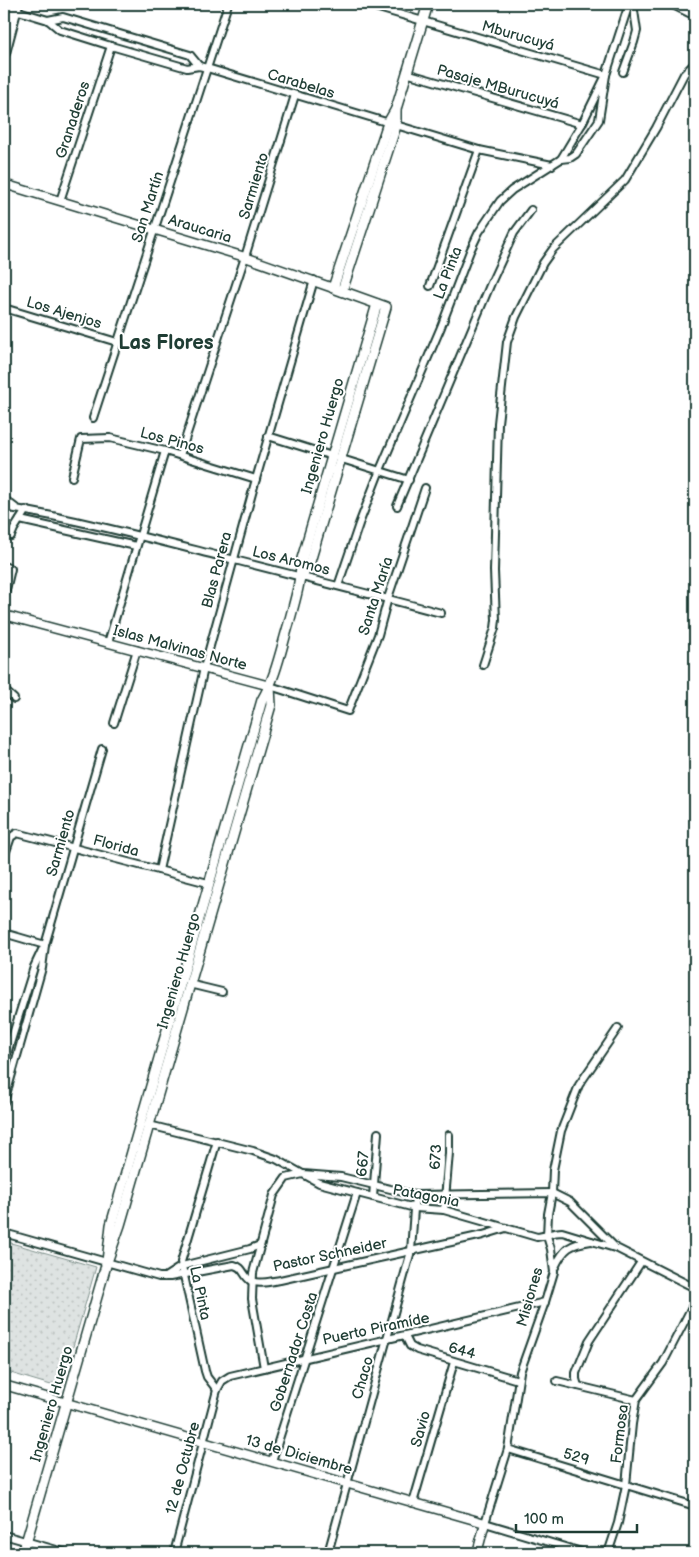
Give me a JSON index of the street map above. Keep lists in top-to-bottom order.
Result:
{
  "streets": {
    "main road": ["Araucaria", "Ingeniero Huergo"],
    "street": [
      "Mburucuyá",
      "Carabelas",
      "Pasaje MBurucuyá",
      "Granaderos",
      "Sarmiento",
      "San Martín",
      "La Pinta",
      "Los Ajenjos",
      "Los Pinos",
      "Los Aromos",
      "Blas Parera",
      "Santa María",
      "Islas Malvinas Norte",
      "Florida",
      "673",
      "667",
      "Patagonia",
      "Pastor Schneider",
      "Misiones",
      "Puerto Piramíde",
      "644",
      "Gobernador Costa",
      "Chaco",
      "Savio",
      "Formosa",
      "13 de Diciembre",
      "529",
      "12 de Octubre"
    ]
  },
  "crossings": [
    ["Mburucuyá", "La Pinta"],
    ["Carabelas", "Granaderos"],
    ["Carabelas", "Sarmiento"],
    ["Carabelas", "San Martín"],
    ["Carabelas", "La Pinta"],
    ["Pasaje MBurucuyá", "La Pinta"],
    ["Granaderos", "Araucaria"],
    ["Sarmiento", "Araucaria"],
    ["Sarmiento", "Los Pinos"],
    ["Sarmiento", "Florida"],
    ["San Martín", "Araucaria"],
    ["San Martín", "Los Ajenjos"],
    ["Araucaria", "Ingeniero Huergo"],
    ["Araucaria", "Blas Parera"],
    ["La Pinta", "Los Aromos"],
    ["La Pinta", "Patagonia"],
    ["La Pinta", "Pastor Schneider"],
    ["La Pinta", "Puerto Piramíde"],
    ["La Pinta", "12 de Octubre"],
    ["Ingeniero Huergo", "Los Aromos"],
    ["Ingeniero Huergo", "Islas Malvinas Norte"],
    ["Ingeniero Huergo", "Florida"],
    ["Ingeniero Huergo", "Patagonia"],
    ["Ingeniero Huergo", "13 de Diciembre"],
    ["Los Pinos", "Blas Parera"],
    ["Los Aromos", "Blas Parera"],
    ["Los Aromos", "Santa María"],
    ["Blas Parera", "Islas Malvinas Norte"],
    ["Blas Parera", "Florida"],
    ["Santa María", "Islas Malvinas Norte"],
    ["673", "Patagonia"],
    ["667", "Patagonia"],
    ["Patagonia", "Pastor Schneider"],
    ["Patagonia", "Misiones"],
    ["Patagonia", "Gobernador Costa"],
    ["Patagonia", "Chaco"],
    ["Pastor Schneider", "Gobernador Costa"],
    ["Pastor Schneider", "Chaco"],
    ["Misiones", "Puerto Piramíde"],
    ["Misiones", "644"],
    ["Misiones", "13 de Diciembre"],
    ["Misiones", "529"],
    ["Puerto Piramíde", "644"],
    ["Puerto Piramíde", "Gobernador Costa"],
    ["Puerto Piramíde", "Chaco"],
    ["Puerto Piramíde", "12 de Octubre"],
    ["644", "Savio"],
    ["Gobernador Costa", "13 de Diciembre"],
    ["Chaco", "13 de Diciembre"],
    ["Savio", "13 de Diciembre"],
    ["Formosa", "529"],
    ["13 de Diciembre", "12 de Octubre"]
  ],
  "districts": ["Las Flores"],
  "scale_bar": "100 m"
}
